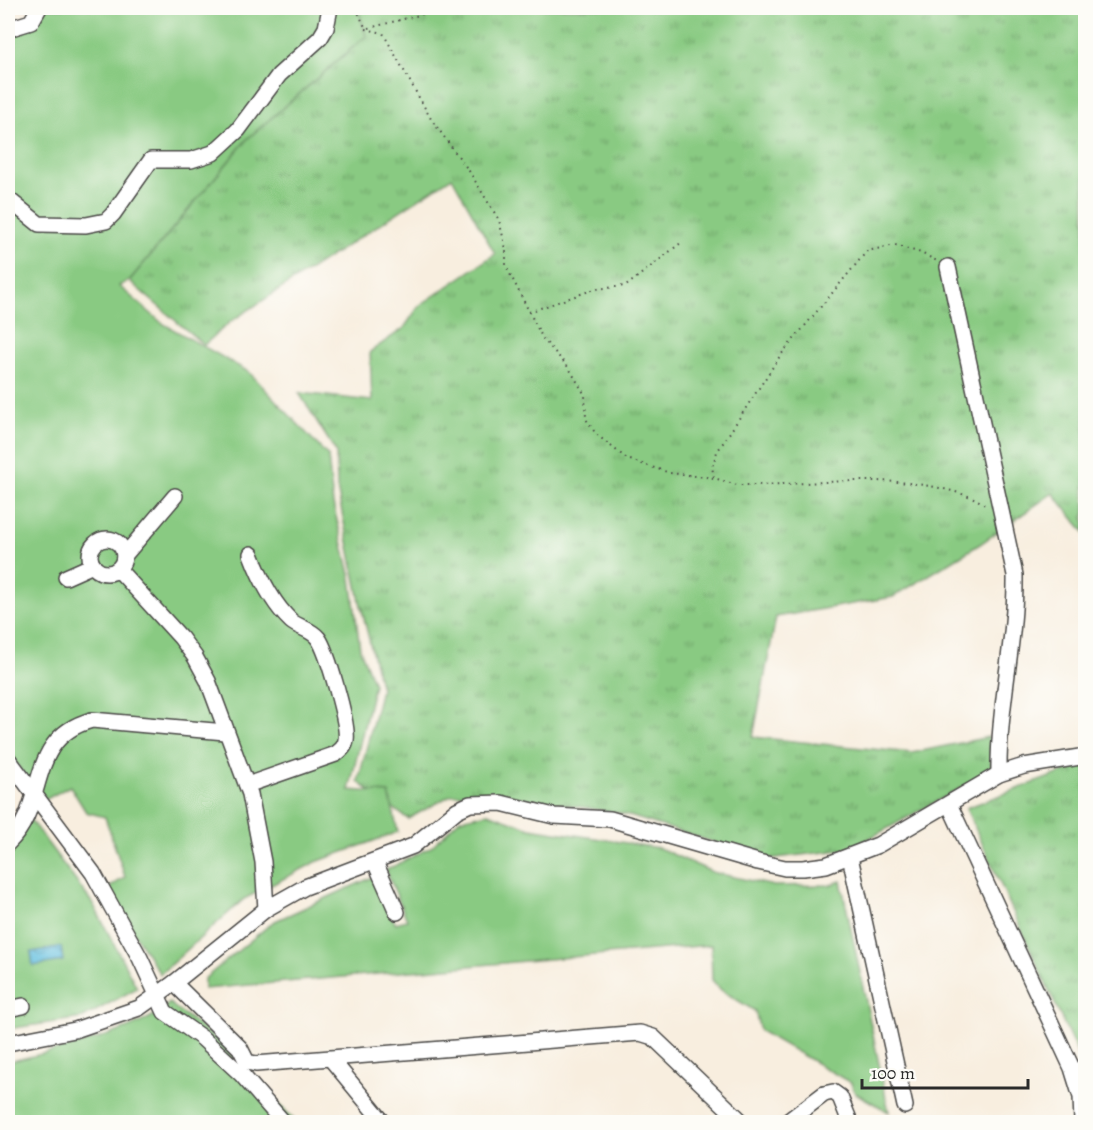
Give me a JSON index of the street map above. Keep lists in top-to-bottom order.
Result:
{
  "scale_bar": "100 m"
}
